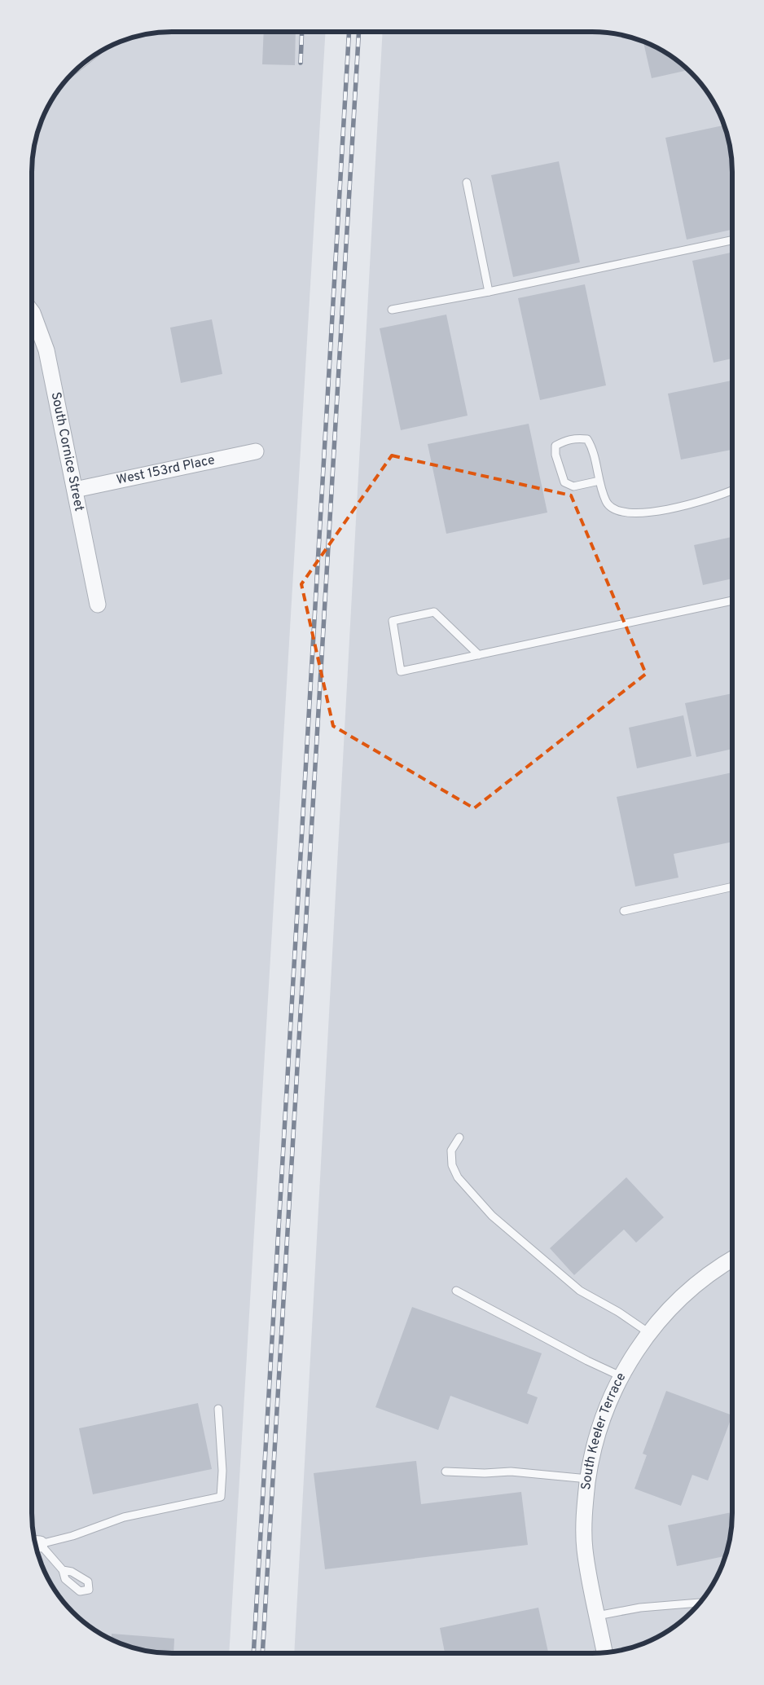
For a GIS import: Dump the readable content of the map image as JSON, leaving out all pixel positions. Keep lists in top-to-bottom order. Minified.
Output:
{"streets":{"street":["South Cornice Street","West 153rd Place","South Keeler Terrace"]},"crossings":[["South Cornice Street","West 153rd Place"]]}
